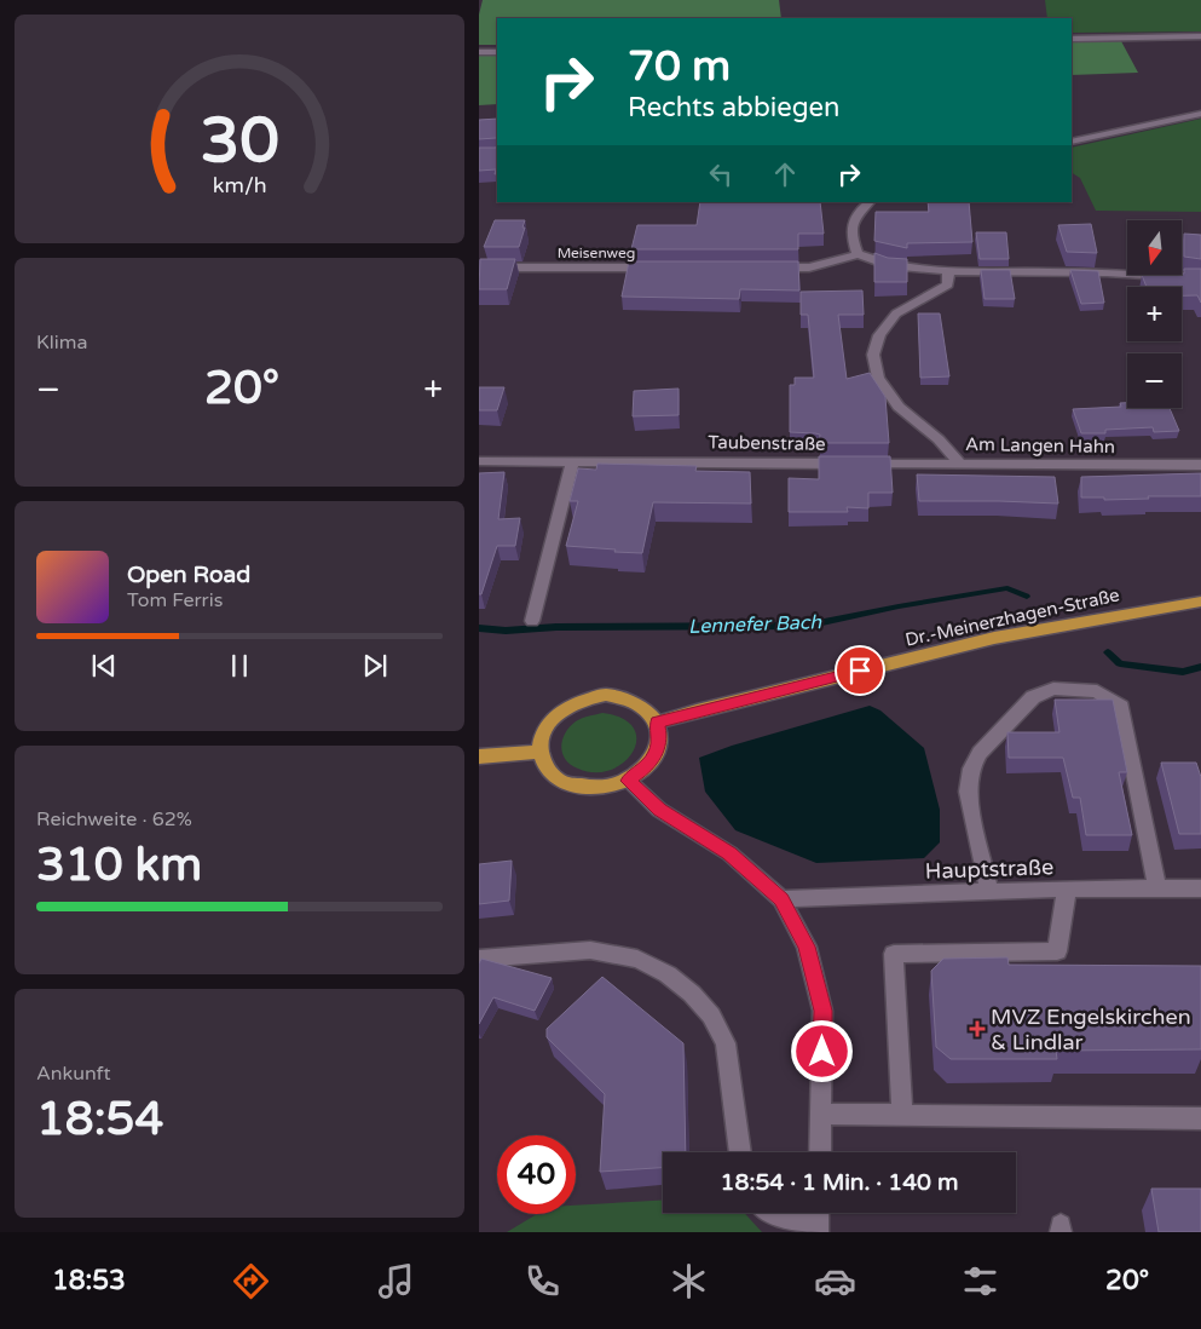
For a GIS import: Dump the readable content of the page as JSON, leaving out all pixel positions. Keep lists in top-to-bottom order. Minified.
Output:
{"streets":{"main road":["Dr.-Meinerzhagen-Straße"],"street":["Meisenweg","Taubenstraße","Am Langen Hahn","Hauptstraße"]},"crossings":[["Taubenstraße","Am Langen Hahn"]],"water":["Lennefer Bach"],"places":{"health":["MVZ Engelskirchen & Lindlar"]},"north":"bottom","page":{"turn":["70 m","Rechts abbiegen"],"map_buttons":["+","−"],"tile":["Klima",["Reichweite · 62%","310 km"],["Ankunft","18:54"]],"heat":["−","20°","+"],"song":["Open Road","Tom Ferris"],"limit":"40","trip":"18:54 · 1 Min. · 140 m","tabs":["18:53","20°"],"gauge":["30","km/h"]}}
